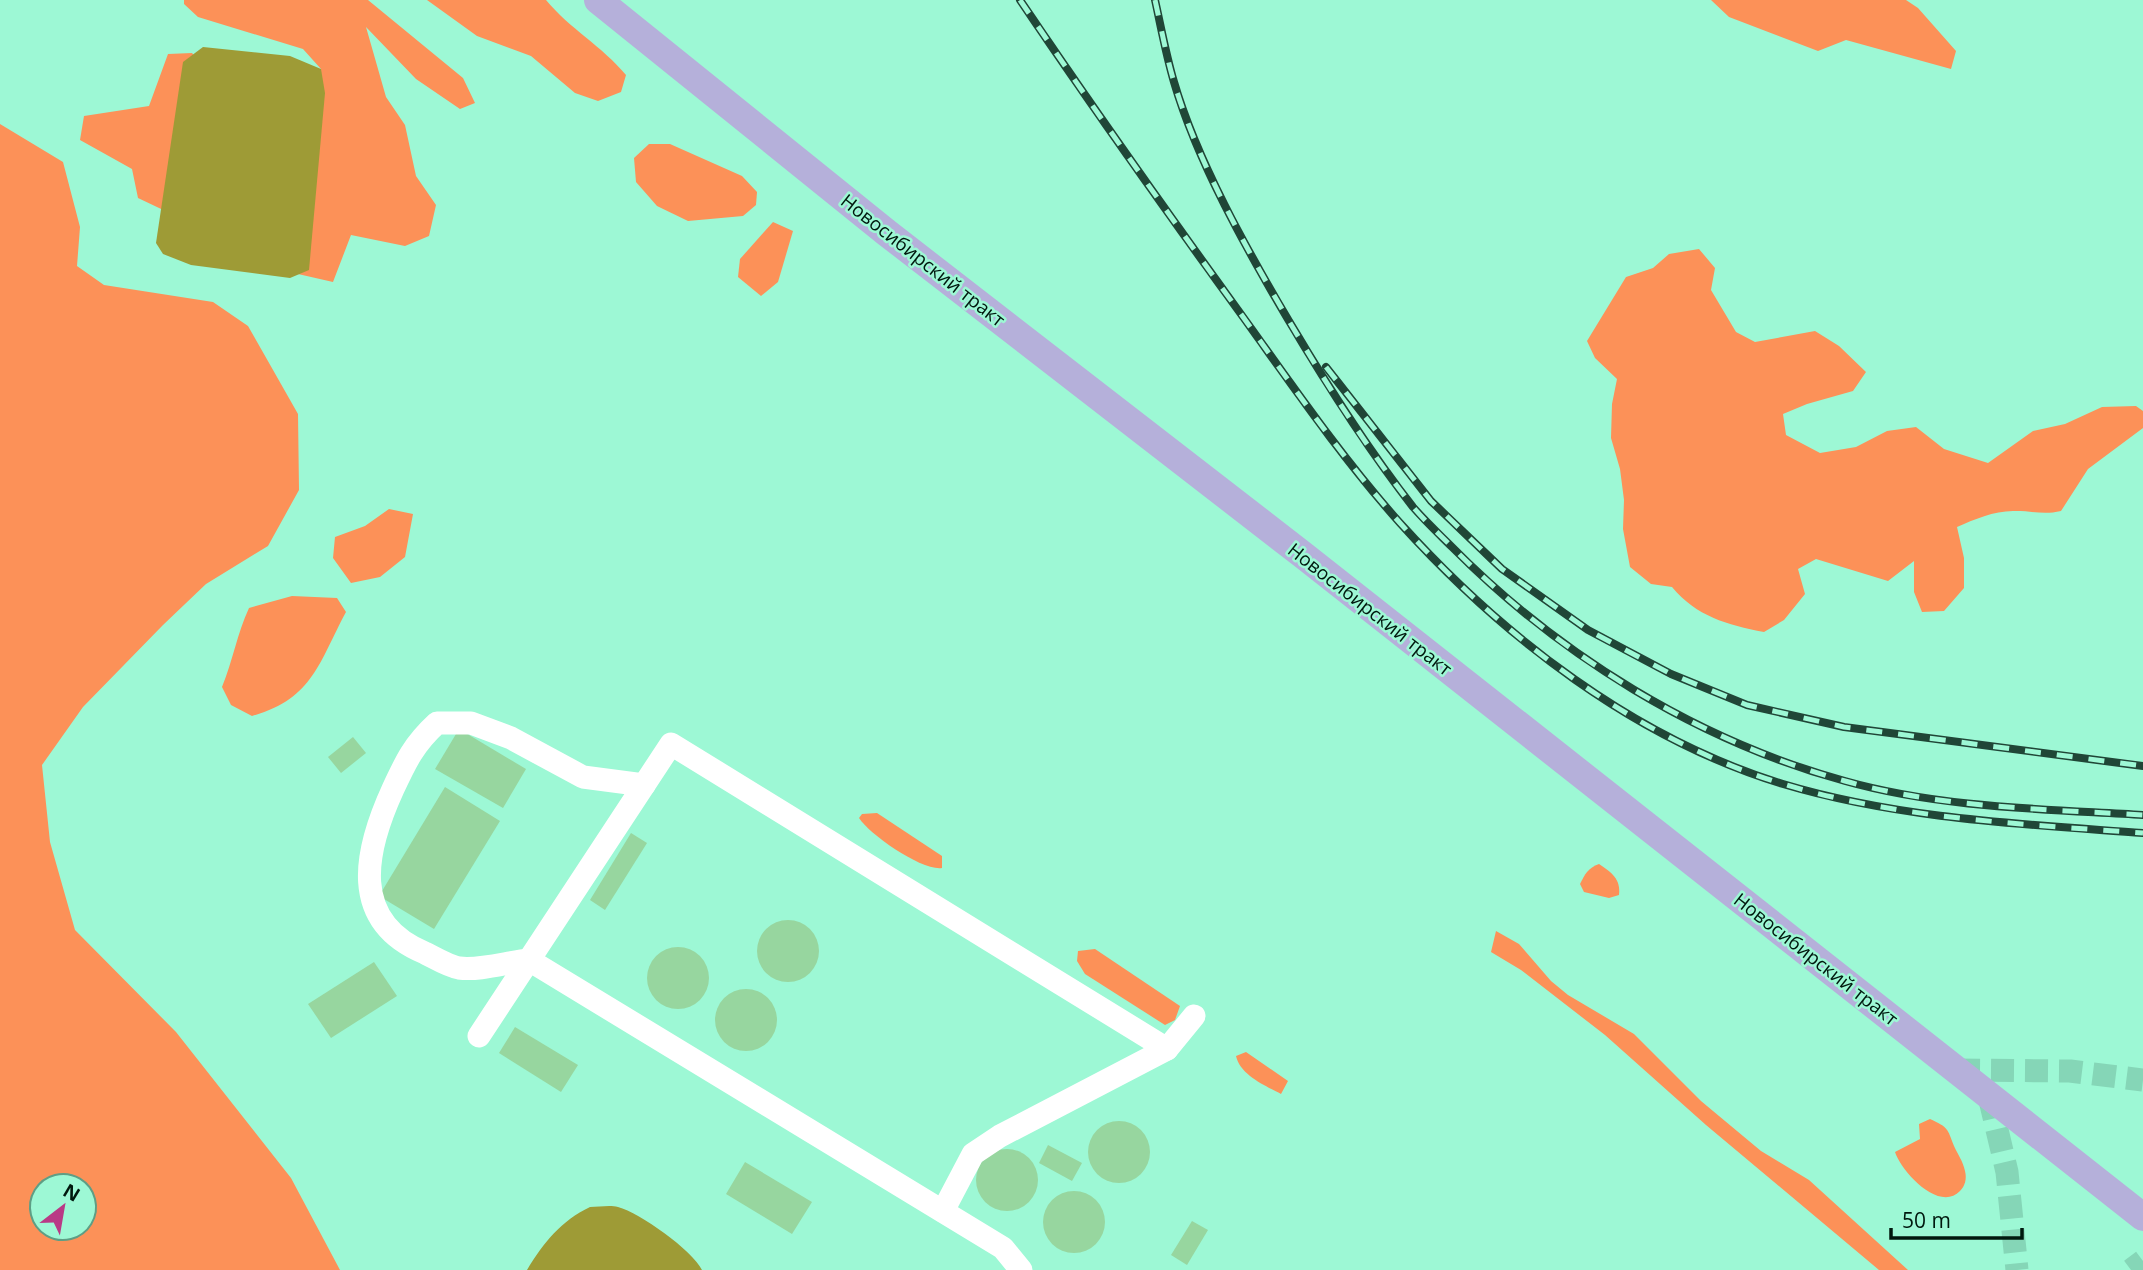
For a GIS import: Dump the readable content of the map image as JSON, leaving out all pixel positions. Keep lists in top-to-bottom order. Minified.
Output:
{"streets":{"main road":["Новосибирский тракт"]},"scale_bar":"50 m","north":"top right"}
